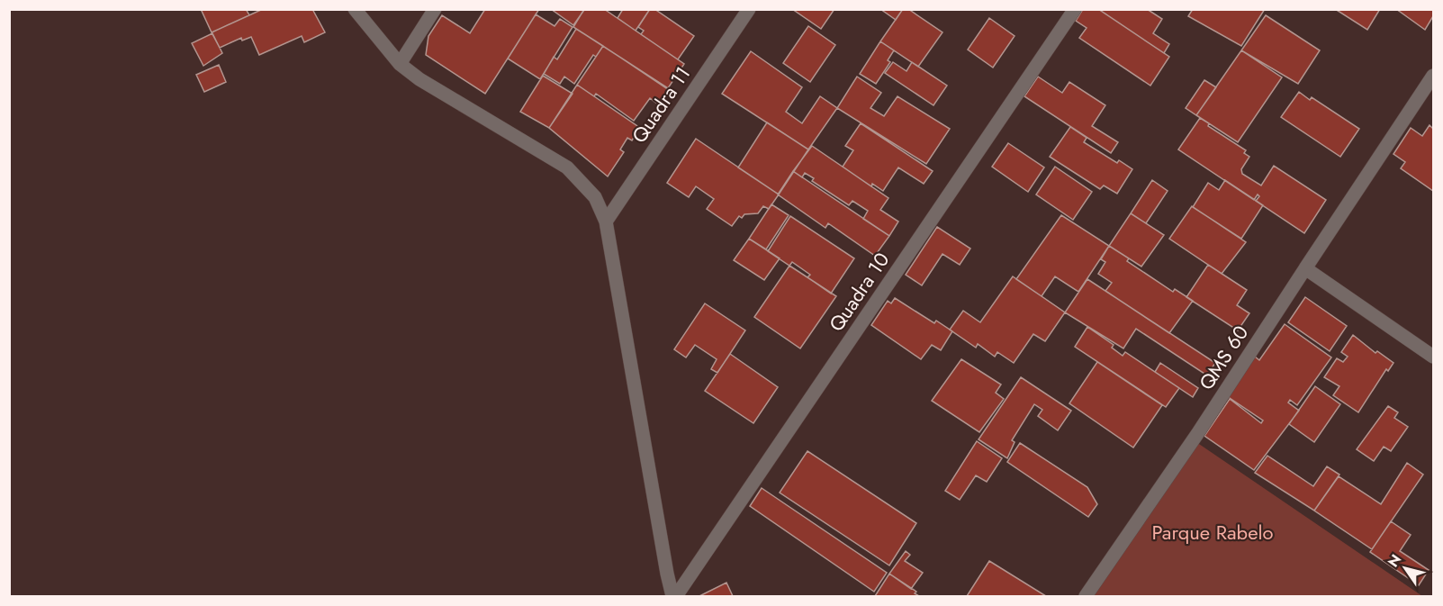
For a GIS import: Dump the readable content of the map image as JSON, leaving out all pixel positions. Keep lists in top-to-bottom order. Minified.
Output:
{"streets":{"street":["Quadra 11","Quadra 10","QMS 60"]},"parks":["Parque Rabelo"],"north":"top left"}
